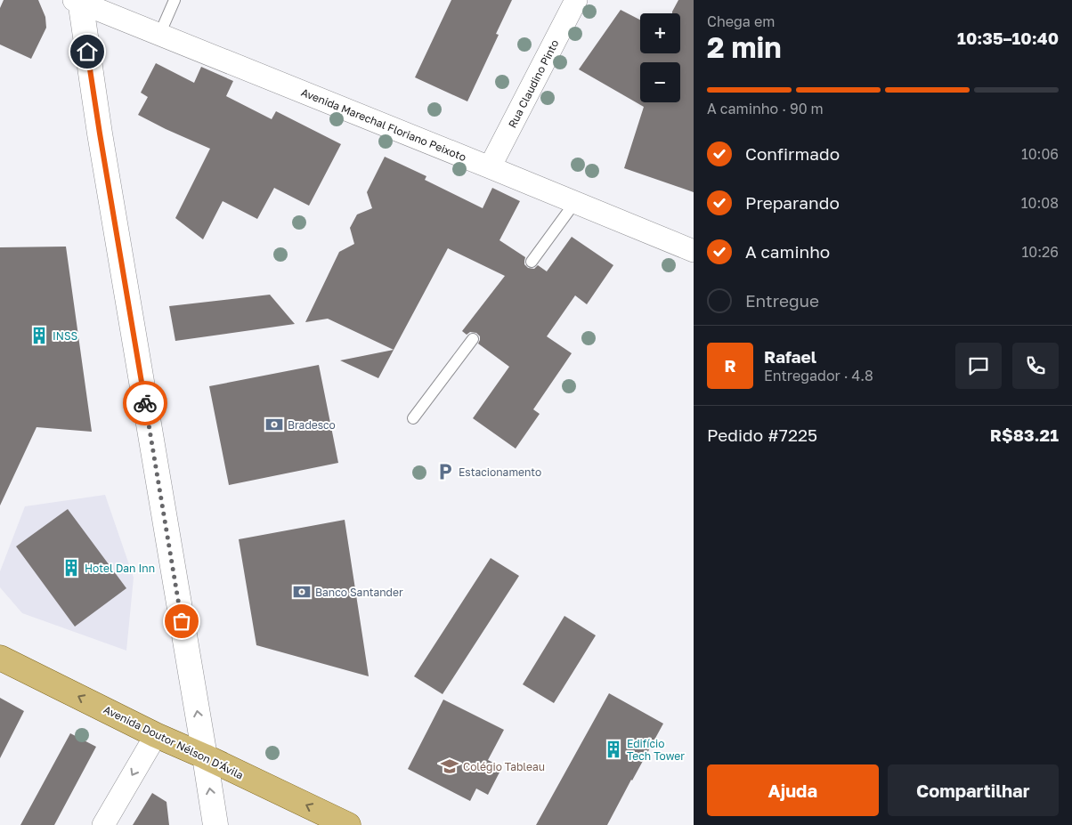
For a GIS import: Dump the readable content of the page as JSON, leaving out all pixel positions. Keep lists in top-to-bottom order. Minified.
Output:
{"streets":{"main road":["Avenida Doutor Nélson D'Ávila"],"street":["Rua Claudino Pinto","Avenida Marechal Floriano Peixoto"]},"crossings":[["Rua Claudino Pinto","Avenida Marechal Floriano Peixoto"]],"one_way":["Avenida Doutor Nélson D'Ávila"],"places":{"building":["INSS","Hotel Dan Inn","Edifício Tech Tower"],"bank":["Bradesco","Banco Santander"],"parking":["Estacionamento"],"school or university":["Colégio Tableau"]},"page":{"heading":["2 min","Chega em","10:35–10:40"],"panel":["Rafael","Entregador · 4.8","Pedido #7225","R$83.21"],"map_buttons":["+","−"],"bar":"A caminho · 90 m","list":[["Confirmado","10:06"],["Preparando","10:08"],["A caminho","10:26"],"Entregue"],"round":"R","buttons":["Ajuda","Compartilhar"]}}
